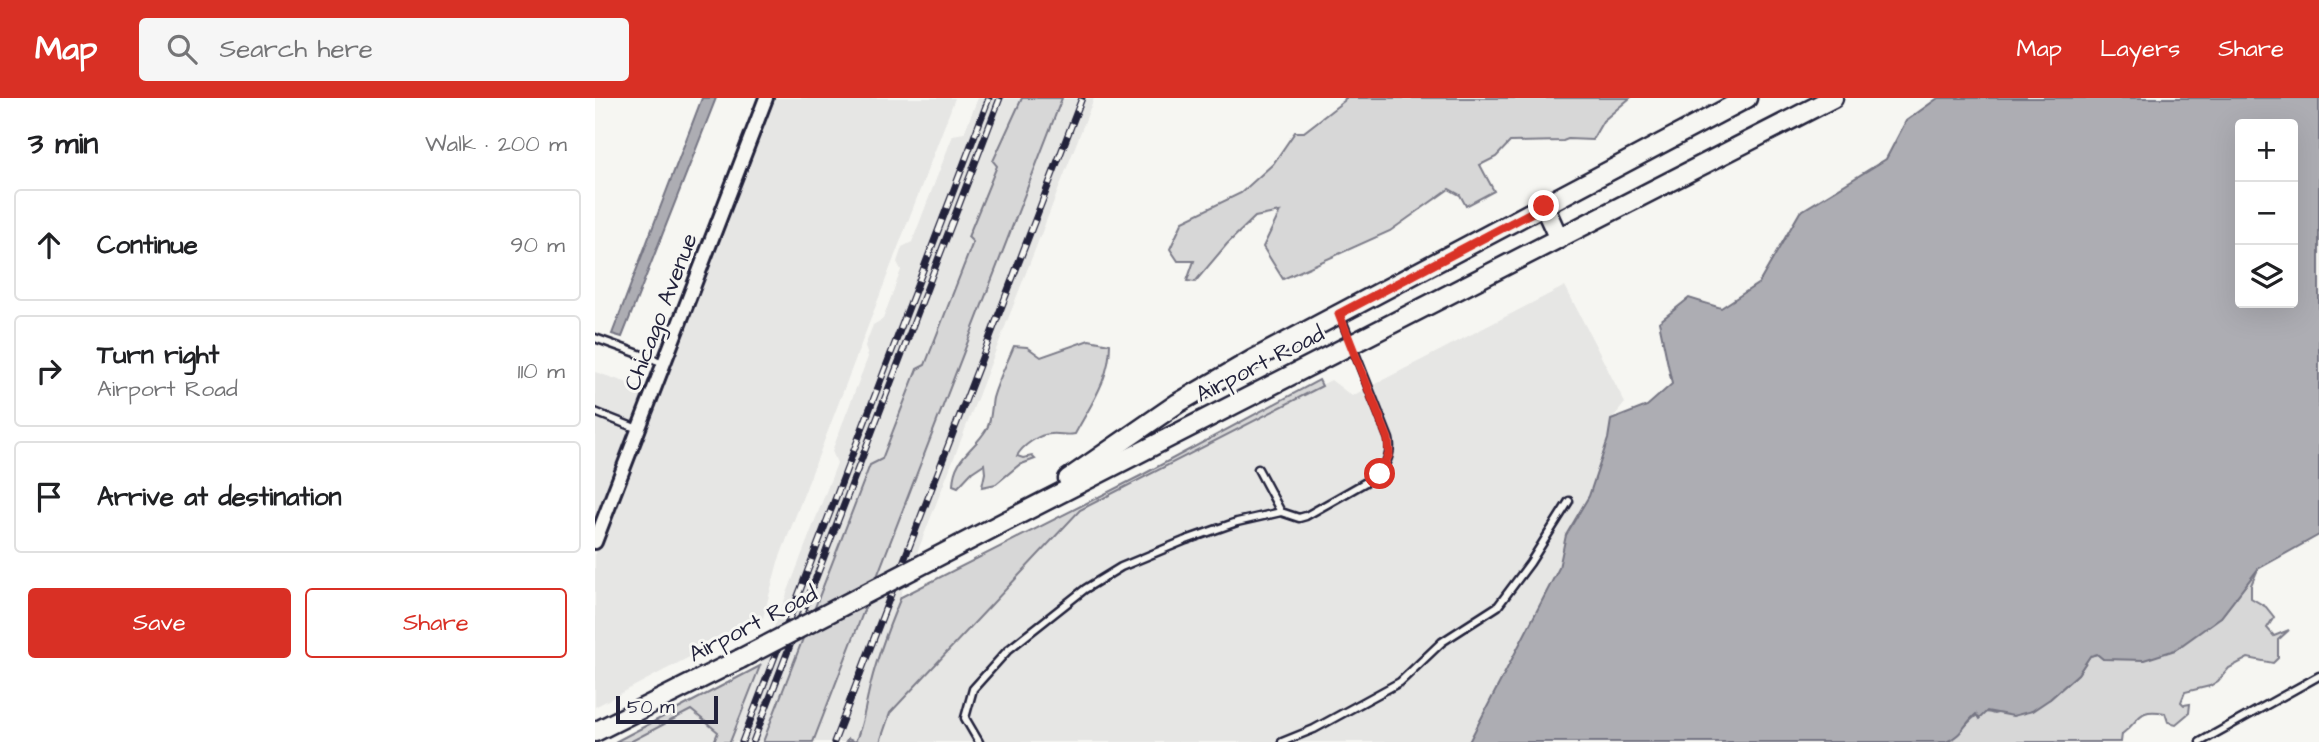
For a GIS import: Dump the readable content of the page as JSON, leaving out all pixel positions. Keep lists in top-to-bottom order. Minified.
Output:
{"streets":{"main road":["Airport Road"],"street":["Chicago Avenue"]},"scale_bar":"50 m","page":{"header":"Map","search":"Search here","nav":["Map","Layers","Share"],"heading":["3 min","Walk · 200 m"],"map_buttons":["+","−"],"list":[["Continue","90 m"],["Turn right","Airport Road","110 m"],"Arrive at destination"],"buttons":["Save","Share"],"scale":"50 m"}}
